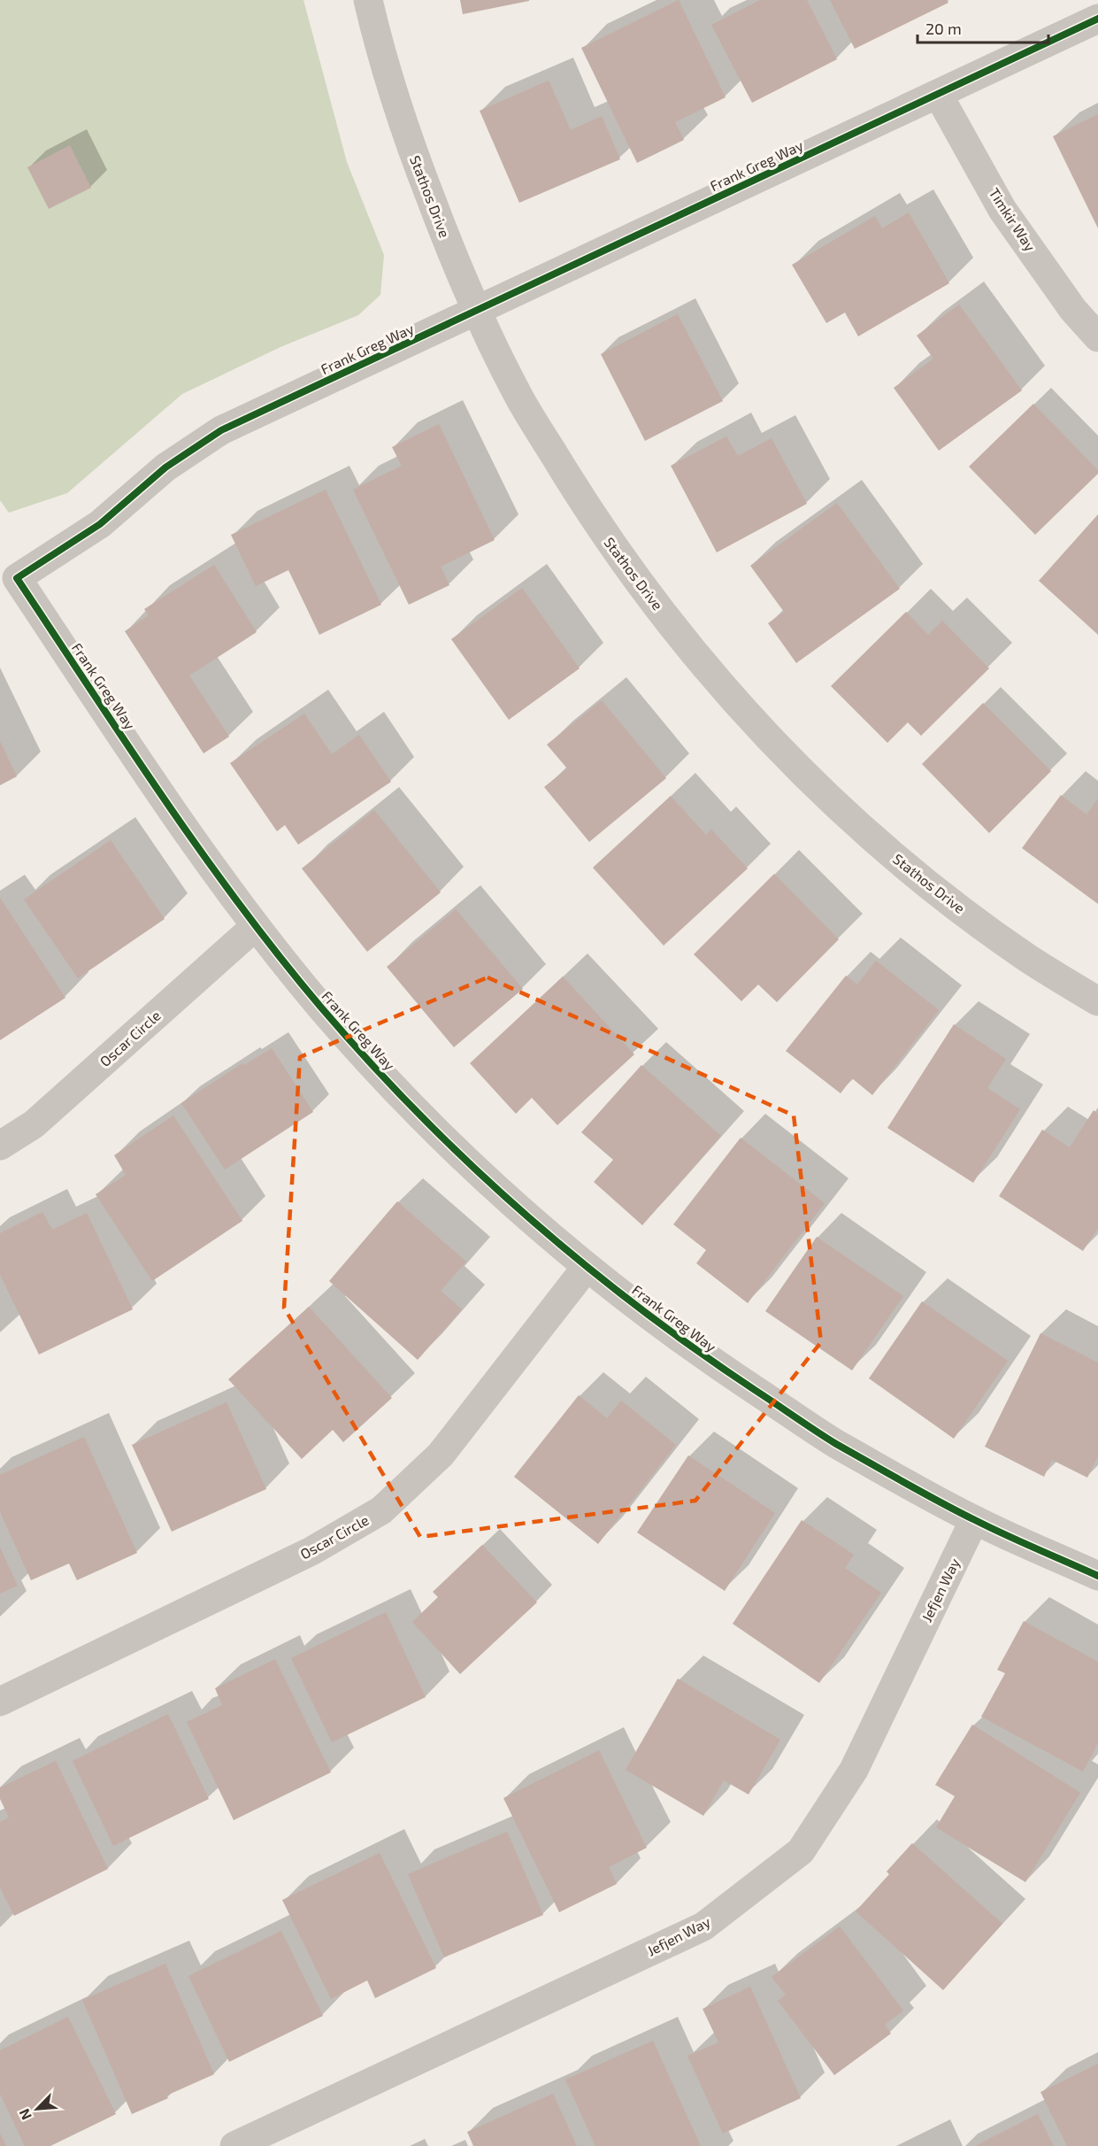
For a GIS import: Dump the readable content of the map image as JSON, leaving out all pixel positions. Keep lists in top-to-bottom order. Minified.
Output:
{"streets":{"street":["Frank Greg Way","Stathos Drive","Timkir Way","Oscar Circle","Jefjen Way"]},"crossings":[["Frank Greg Way","Stathos Drive"],["Frank Greg Way","Timkir Way"],["Frank Greg Way","Oscar Circle"],["Frank Greg Way","Jefjen Way"]],"scale_bar":"20 m","north":"bottom left"}
